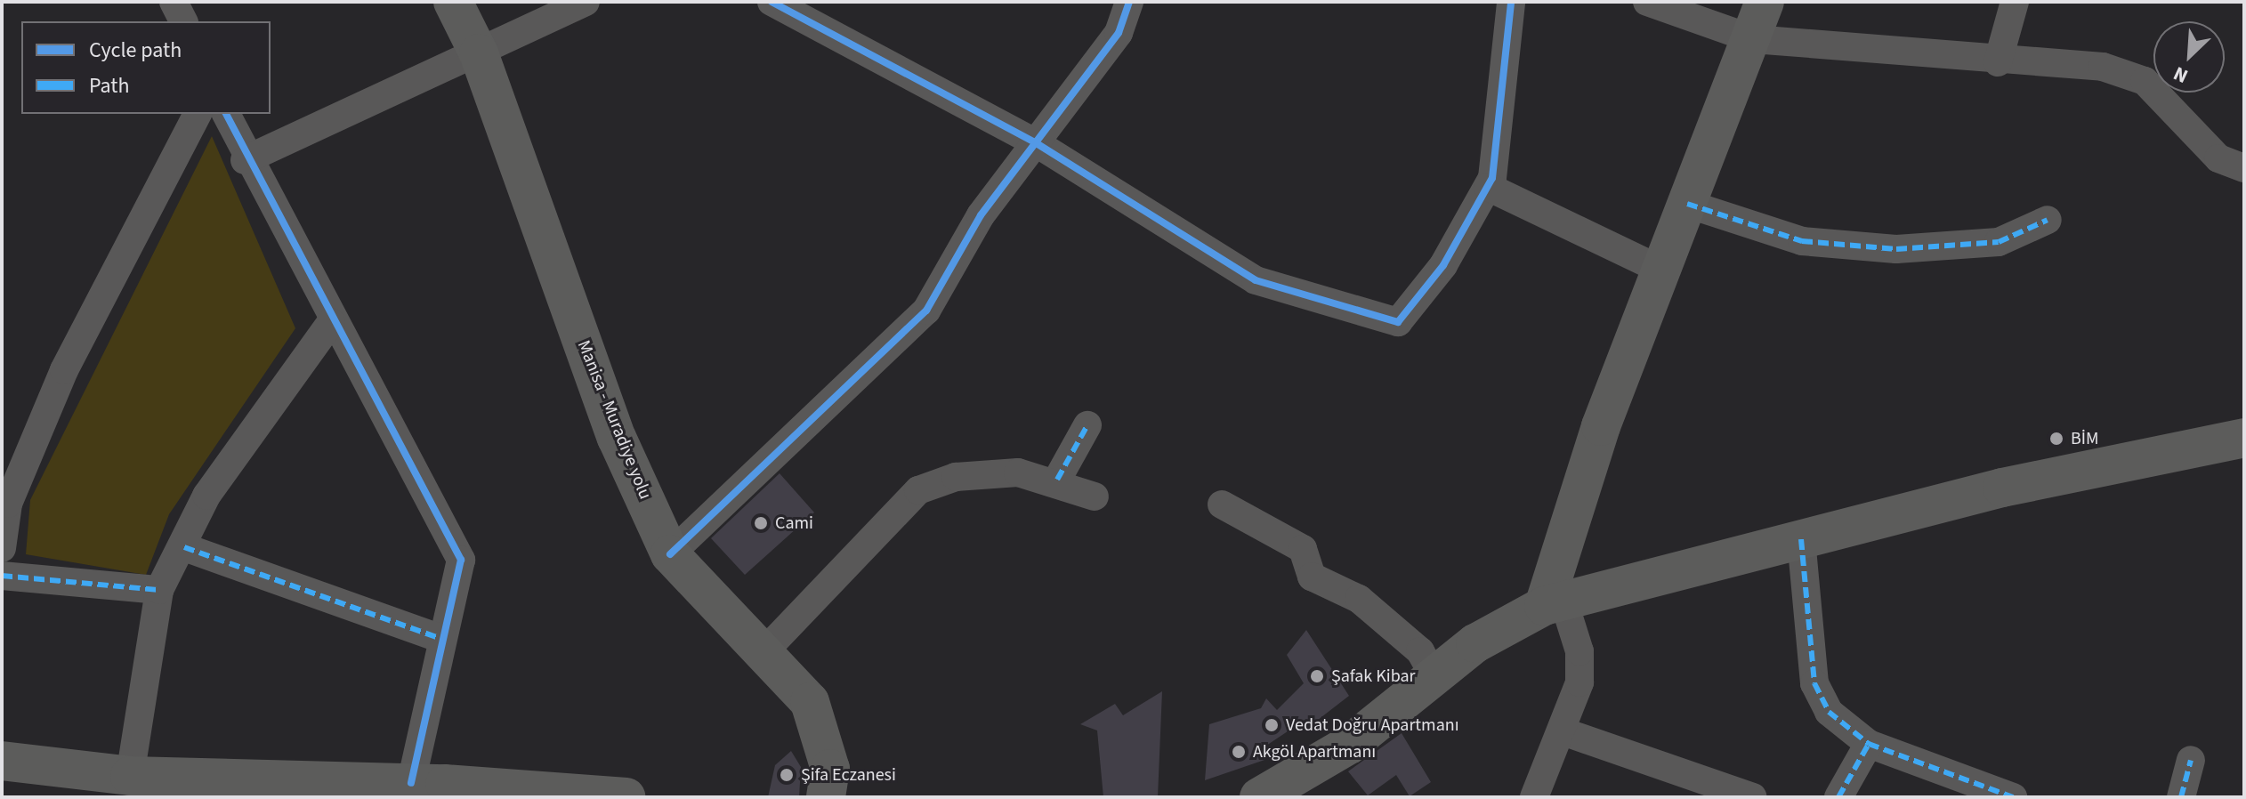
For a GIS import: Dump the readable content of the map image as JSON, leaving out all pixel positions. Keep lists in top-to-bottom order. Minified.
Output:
{"streets":{"main road":["Manisa - Muradiye yolu"]},"places":["BİM","Cami","Şafak Kibar","Vedat Doğru Apartmanı","Akgöl Apartmanı","Şifa Eczanesi"],"legend":["Cycle path","Path"],"north":"bottom left"}
